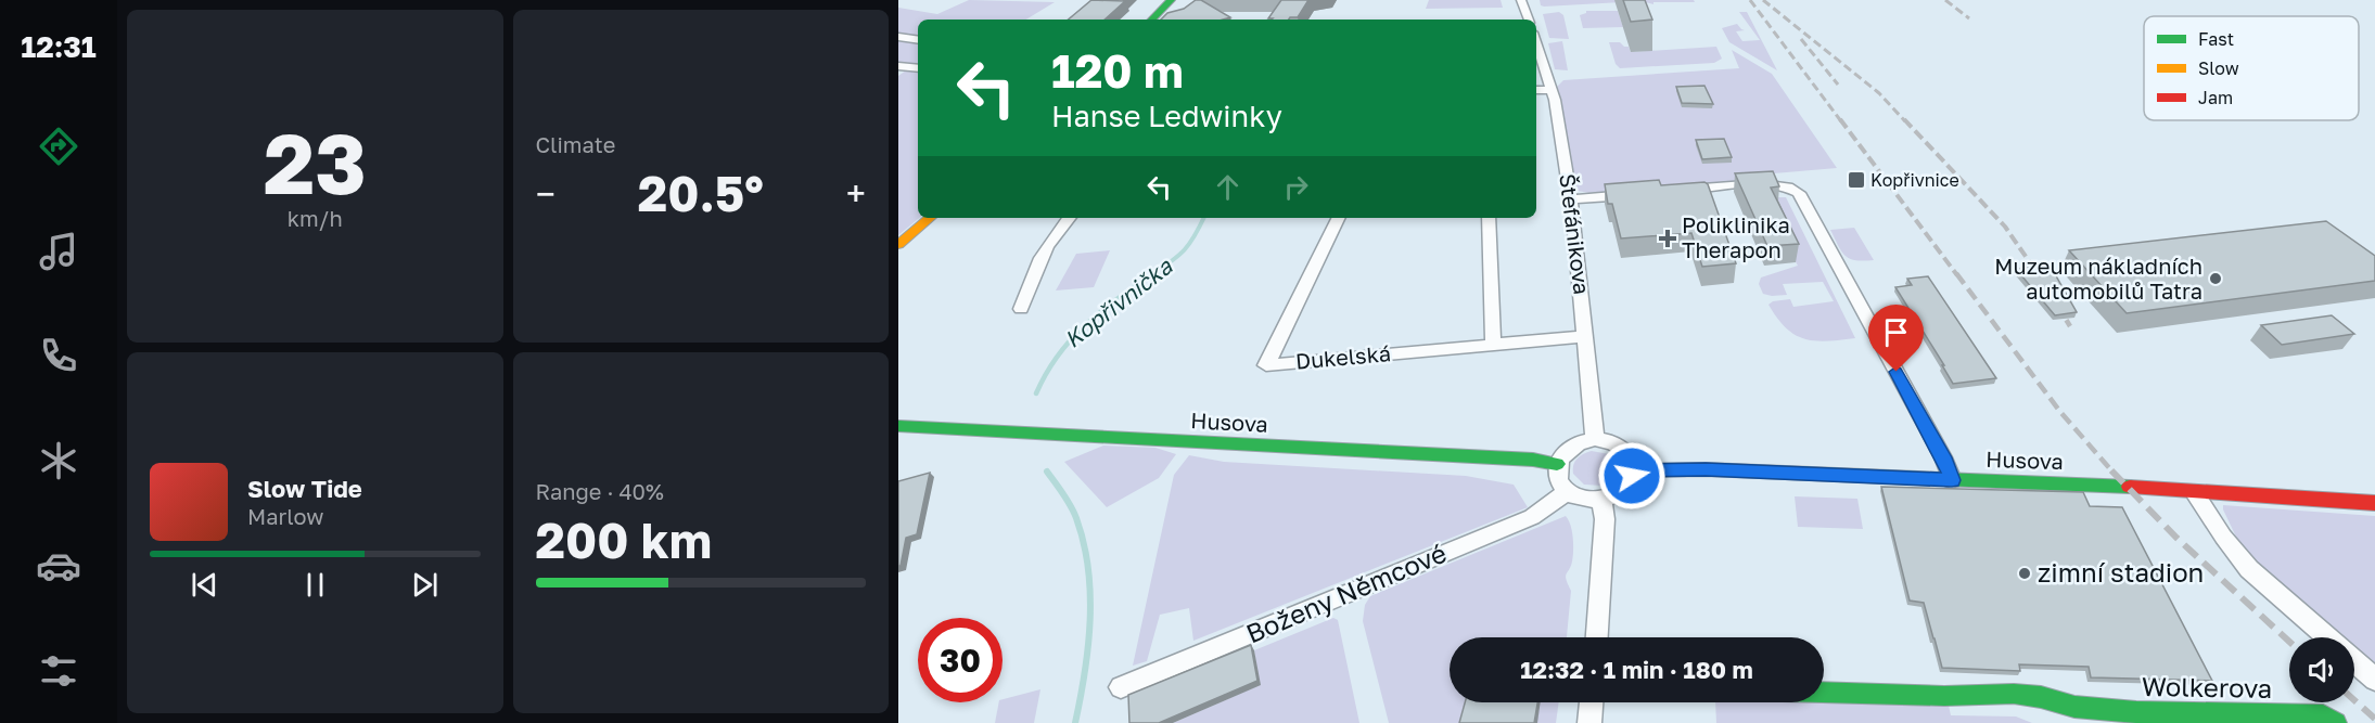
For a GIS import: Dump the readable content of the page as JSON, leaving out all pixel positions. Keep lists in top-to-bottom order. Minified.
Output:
{"streets":{"street":["Štefánikova","Dukelská","Husova","Boženy Němcové","Wolkerova"]},"crossings":[["Štefánikova","Dukelská"],["Štefánikova","Husova"],["Štefánikova","Boženy Němcové"],["Husova","Boženy Němcové"]],"water":["Kopřivnička"],"places":{"transit":["Kopřivnice"],"health":["Poliklinika Therapon"],"other":["Muzeum nákladních automobilů Tatra","zimní stadion"]},"legend":["Fast","Slow","Jam"],"page":{"tabs":"12:31","tile":[["23","km/h"],"Climate",["Range · 40%","200 km"]],"turn":["120 m","Hanse Ledwinky"],"heat":["−","20.5°","+"],"song":["Slow Tide","Marlow"],"limit":"30","trip":"12:32 · 1 min · 180 m"}}
